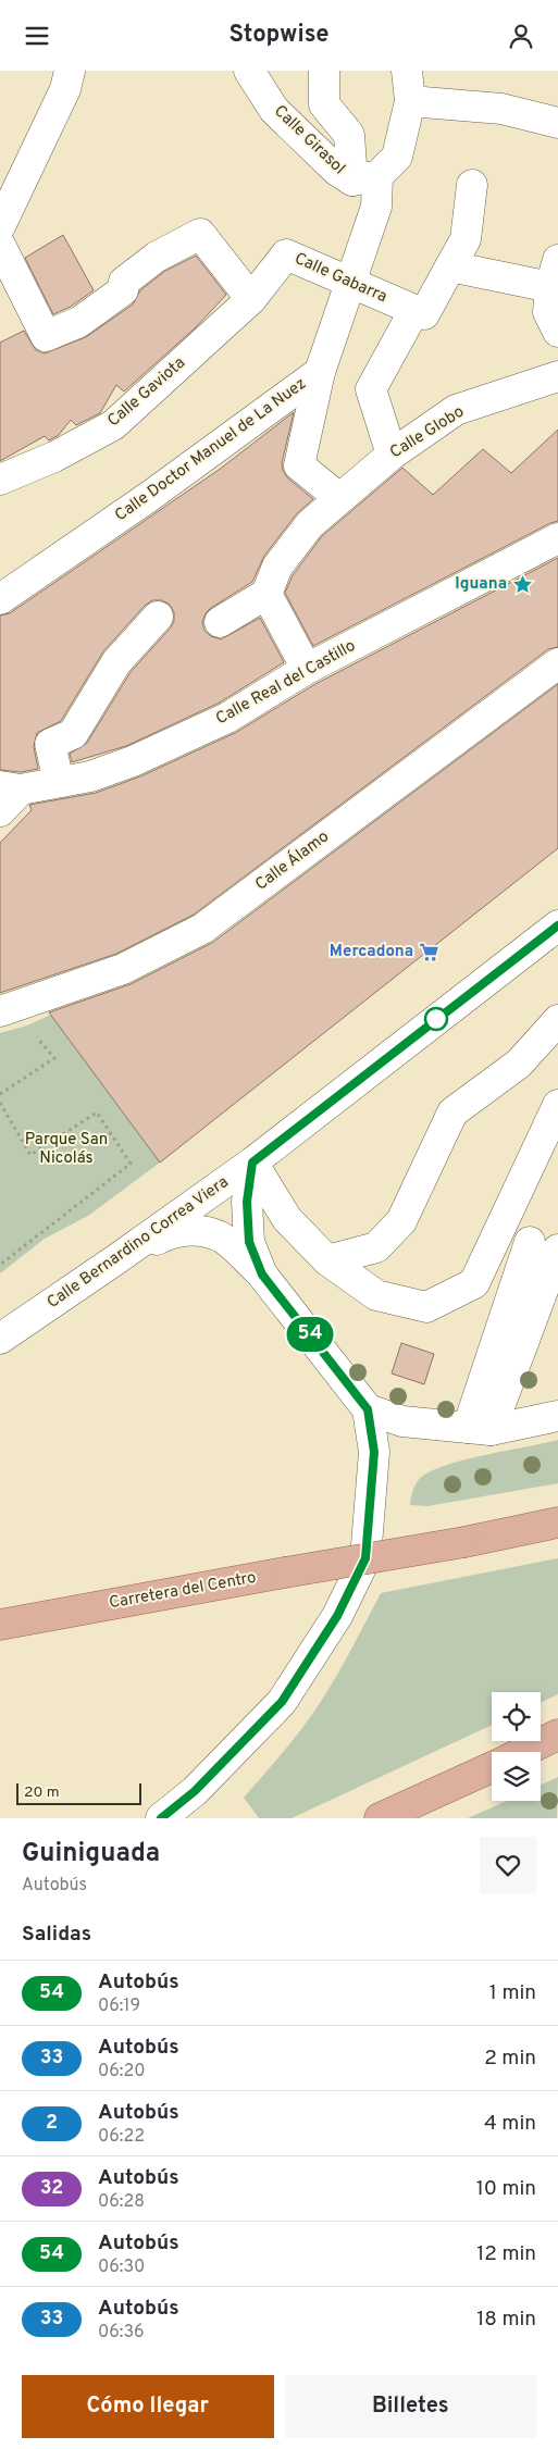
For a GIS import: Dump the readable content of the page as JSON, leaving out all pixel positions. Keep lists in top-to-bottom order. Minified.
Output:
{"streets":{"main road":["Carretera del Centro"],"street":["Calle Girasol","Calle Gabarra","Calle Gaviota","Calle Globo","Calle Doctor Manuel de La Nuez","Calle Real del Castillo","Calle Álamo","Calle Bernardino Correa Viera"]},"crossings":[["Calle Girasol","Calle Doctor Manuel de La Nuez"],["Calle Gabarra","Calle Gaviota"],["Calle Gabarra","Calle Doctor Manuel de La Nuez"]],"parks":["Parque San Nicolás"],"places":{"place":["Iguana"],"supermarket":["Mercadona"]},"lines":["bus line 54"],"scale_bar":"20 m","page":{"header":"Stopwise","on_map":"54","scale":"20 m","heading":[["Guiniguada","Autobús"],"Salidas"],"list":[{"mark":"54","name":"Autobús","note":"06:19","value":"1 min"},{"mark":"33","name":"Autobús","note":"06:20","value":"2 min"},{"mark":"2","name":"Autobús","note":"06:22","value":"4 min"},{"mark":"32","name":"Autobús","note":"06:28","value":"10 min"},{"mark":"54","name":"Autobús","note":"06:30","value":"12 min"},{"mark":"33","name":"Autobús","note":"06:36","value":"18 min"}],"buttons":["Cómo llegar","Billetes"]}}
